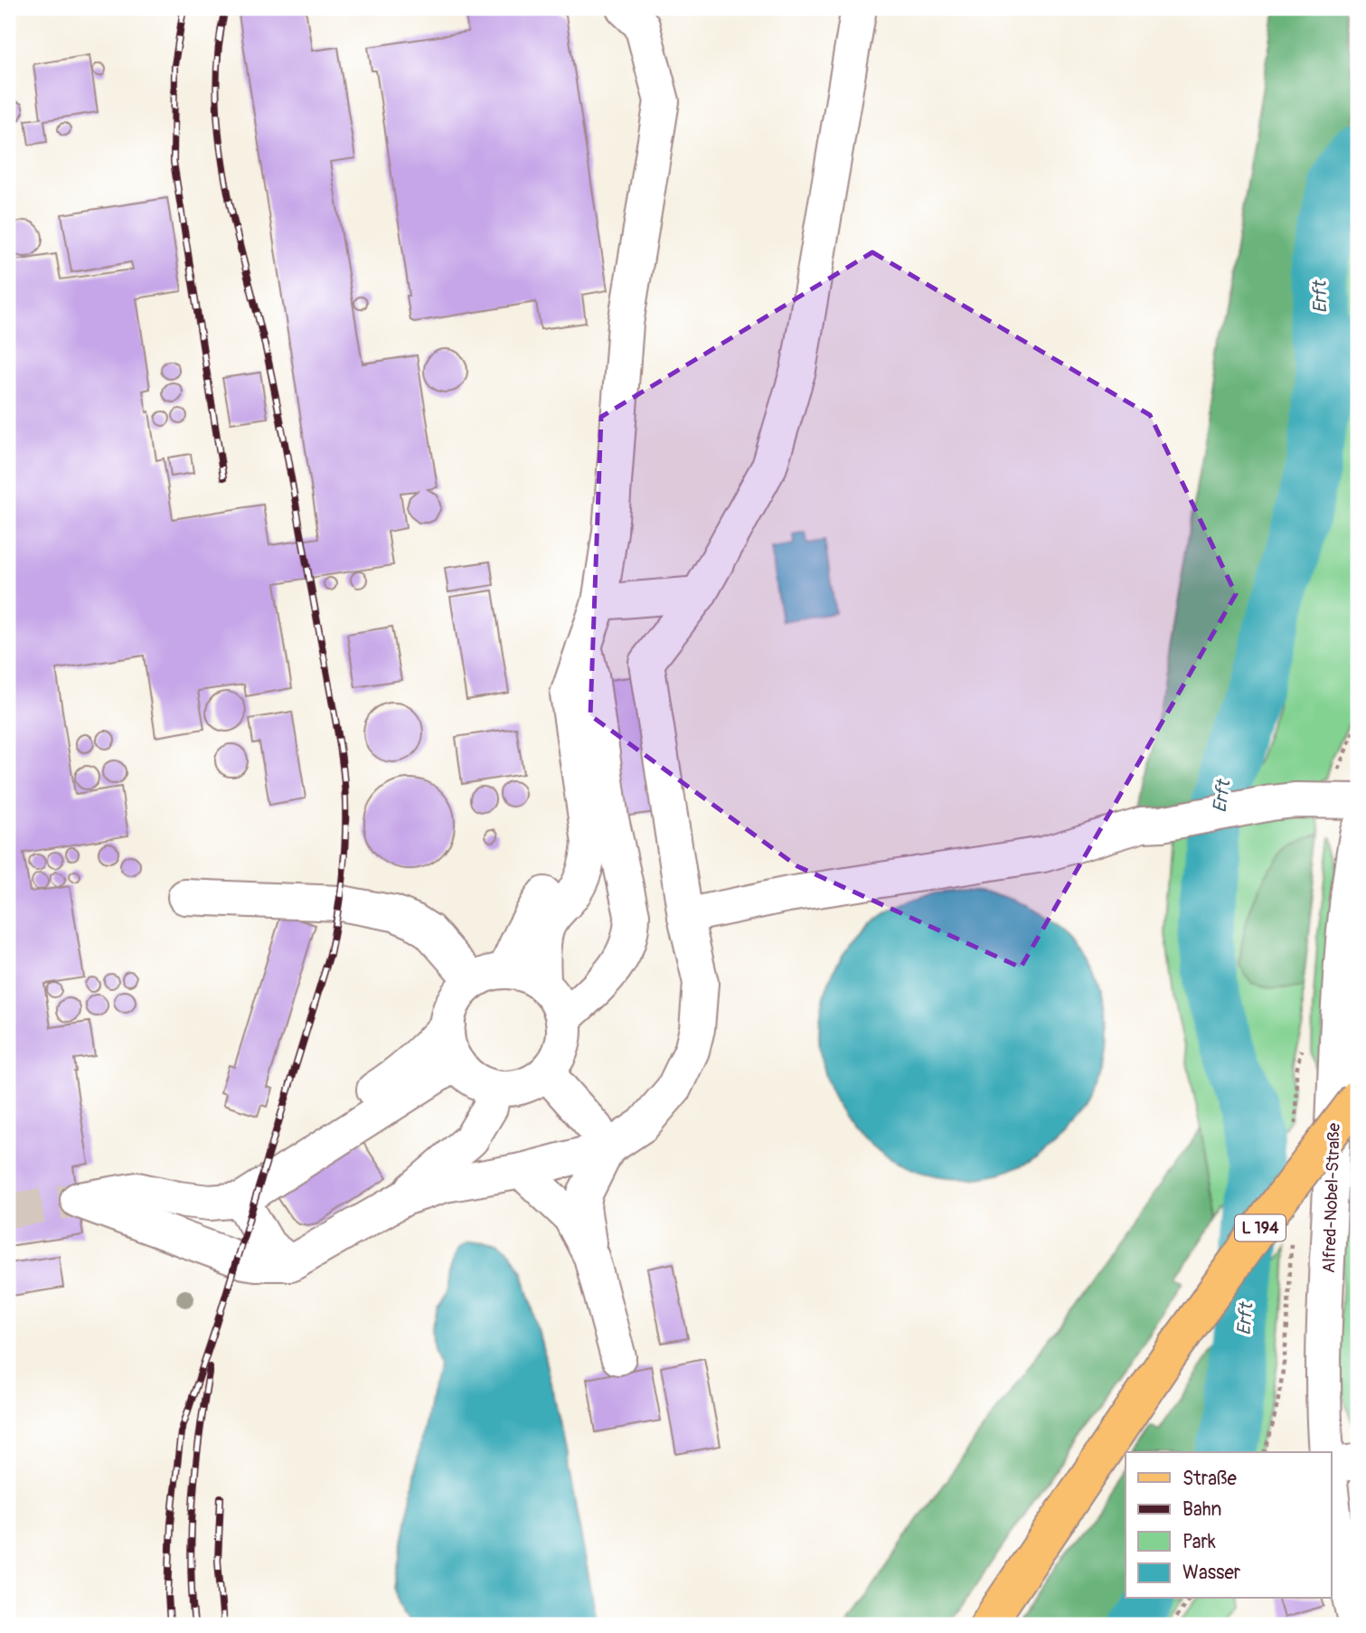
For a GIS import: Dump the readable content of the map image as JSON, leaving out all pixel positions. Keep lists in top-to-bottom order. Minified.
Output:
{"streets":{"main road":["L 194"],"street":["Alfred-Nobel-Straße"]},"water":["Erft"],"legend":["Straße","Bahn","Park","Wasser"]}
